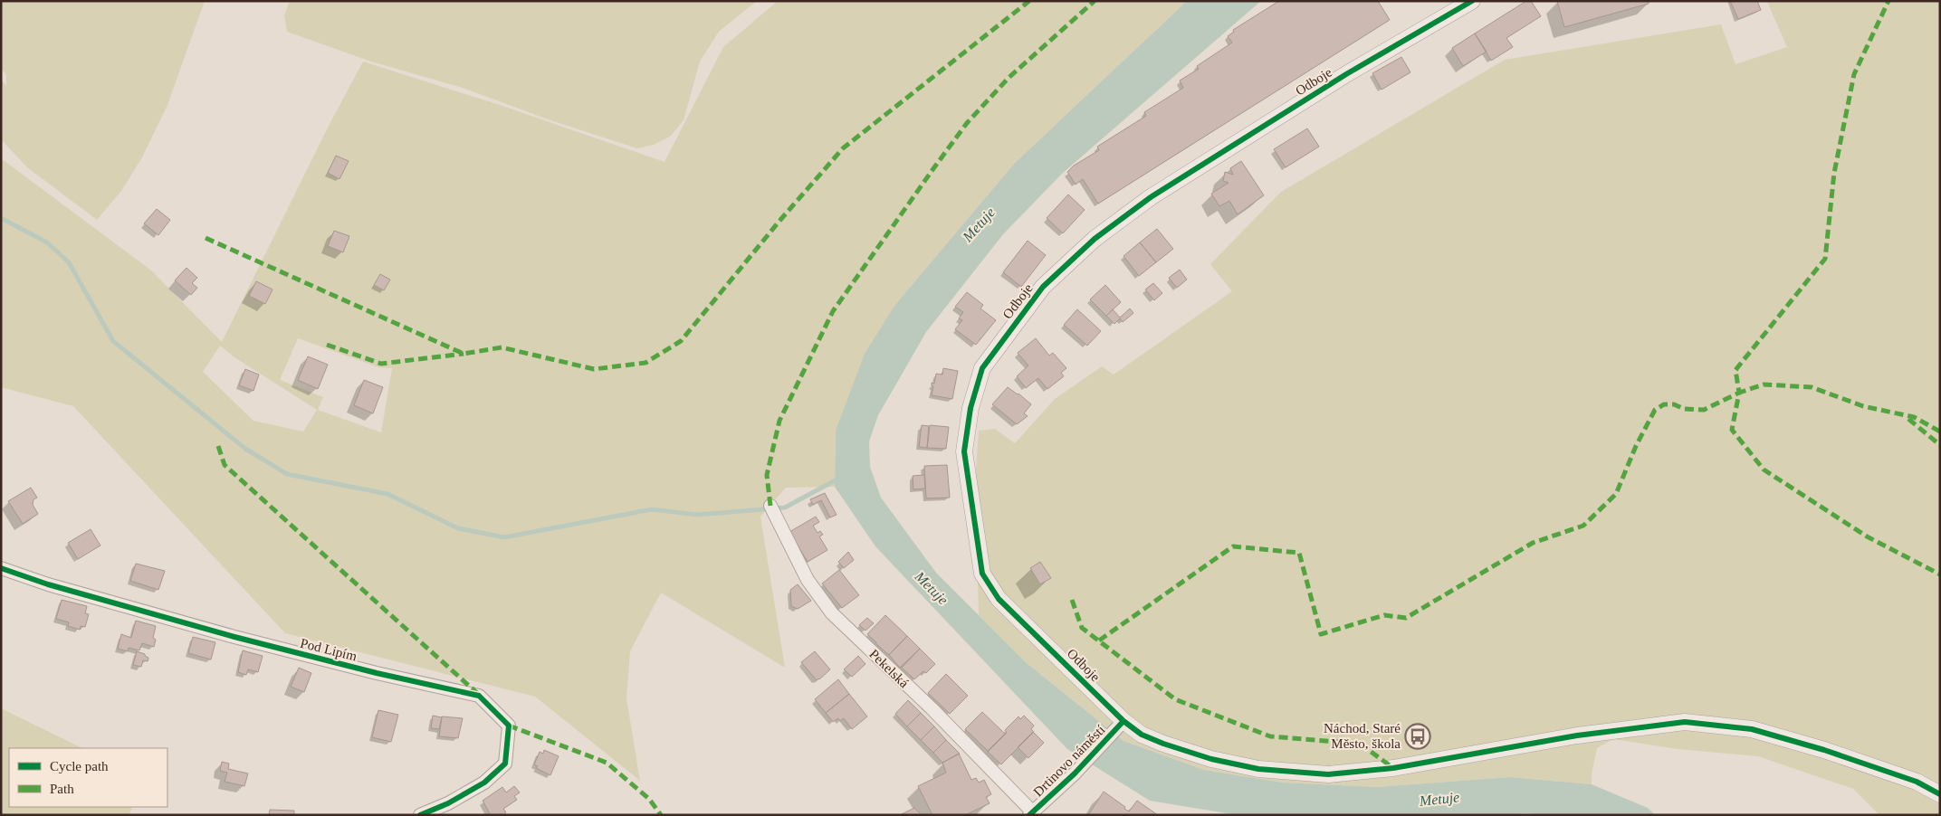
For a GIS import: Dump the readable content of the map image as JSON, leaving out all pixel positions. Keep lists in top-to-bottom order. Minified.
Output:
{"streets":{"street":["Odboje","Pod Lipím","Pekelská","Drtinovo náměstí"]},"crossings":[["Odboje","Drtinovo náměstí"],["Pekelská","Drtinovo náměstí"]],"water":["Metuje"],"places":{"bus stop":["Náchod, Staré Město, škola"]},"legend":["Cycle path","Path"]}
